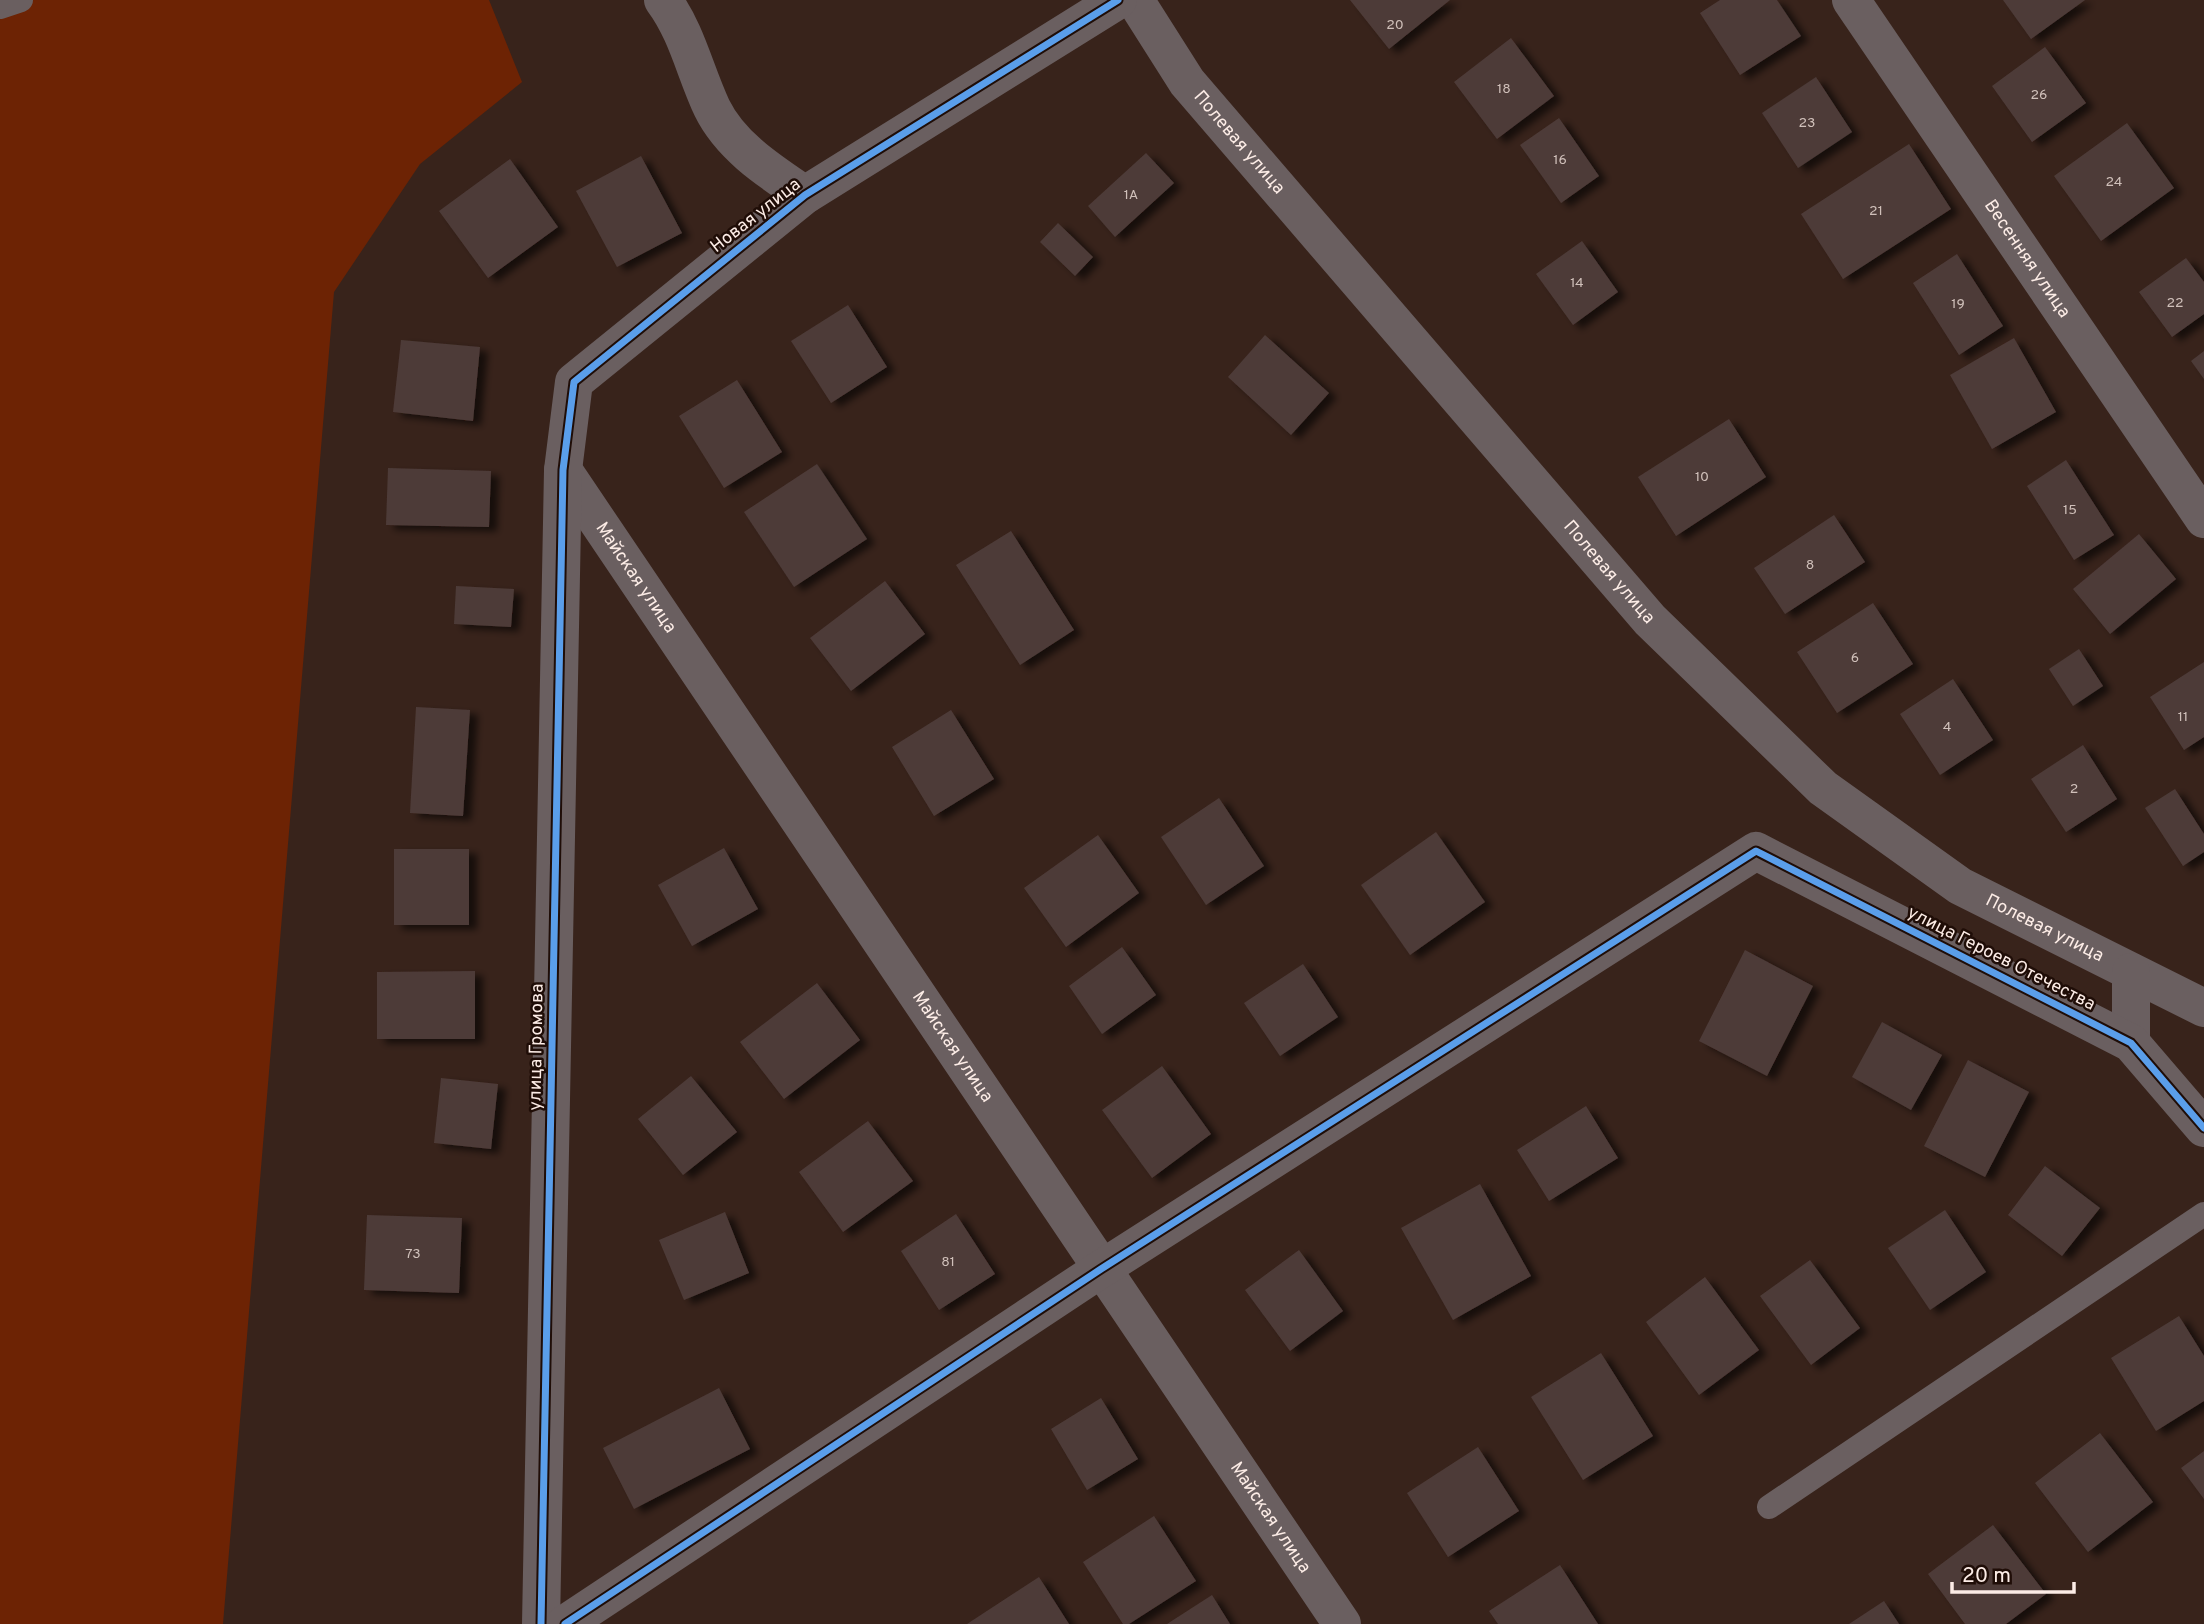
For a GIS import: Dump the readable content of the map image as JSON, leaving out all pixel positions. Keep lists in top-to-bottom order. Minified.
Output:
{"streets":{"street":["Полевая улица","Новая улица","Весенняя улица","Майская улица","улица Героев Отечества","улица Громова"]},"crossings":[["Новая улица","Майская улица"],["Новая улица","улица Громова"],["Майская улица","улица Героев Отечества"],["Майская улица","улица Громова"]],"house_numbers":["20","18","26","23","16","24","1А","21","14","22","19","10","15","8","6","11","4","2","73","81"],"scale_bar":"20 m"}
